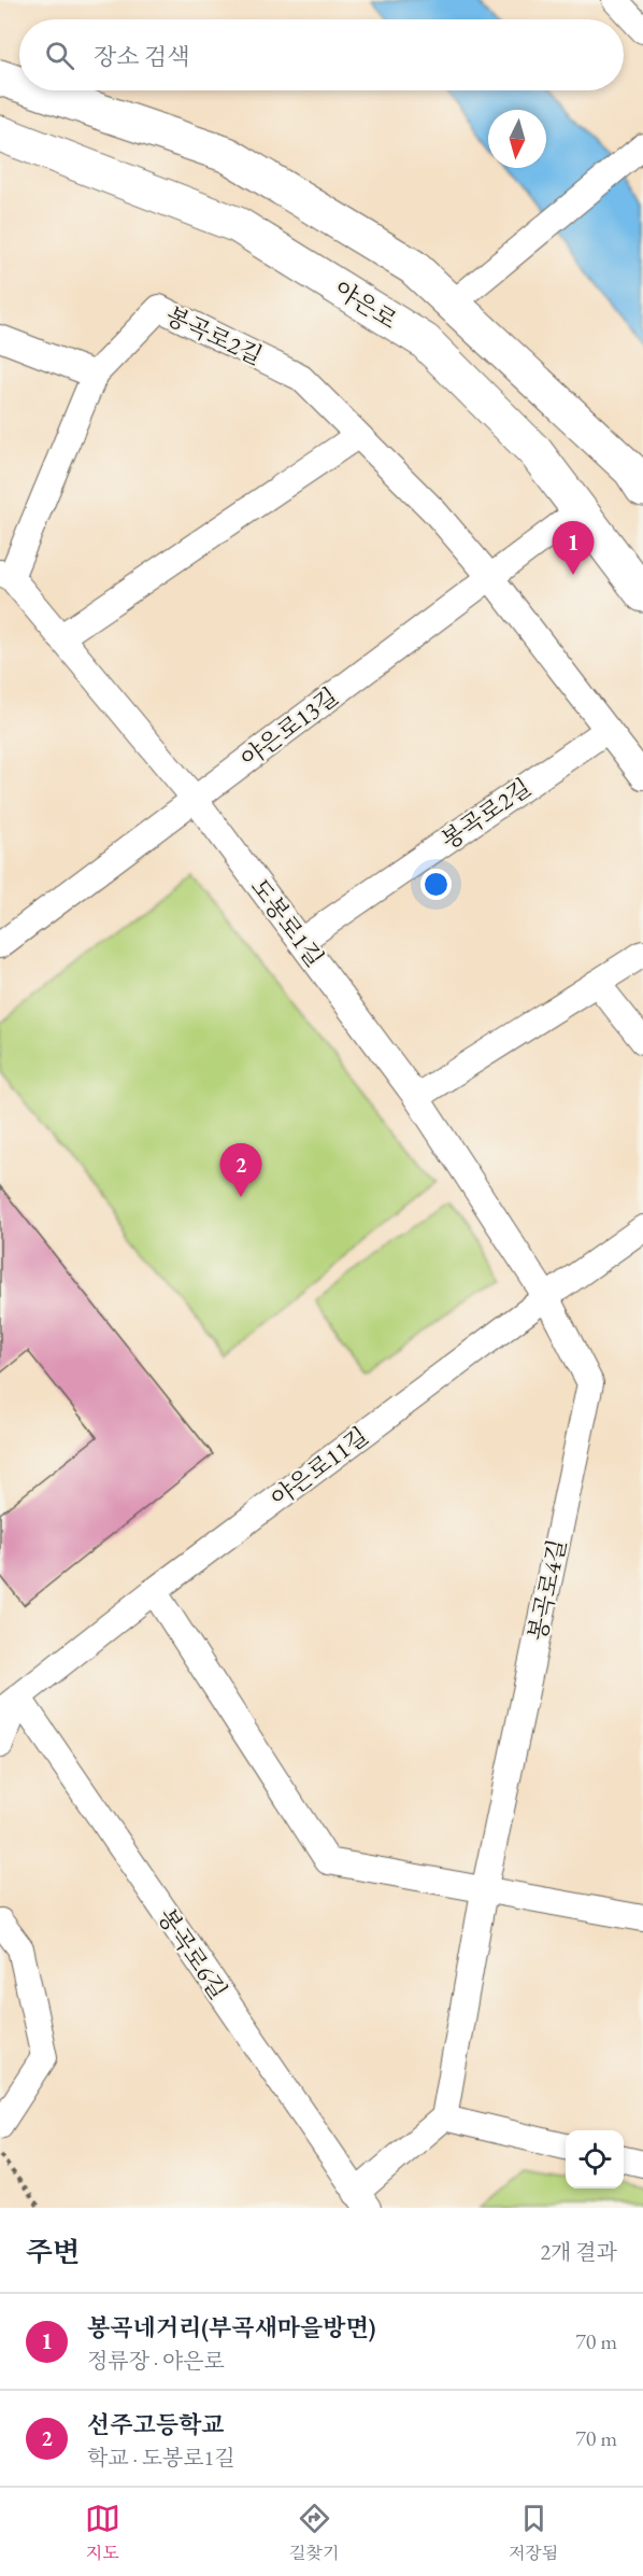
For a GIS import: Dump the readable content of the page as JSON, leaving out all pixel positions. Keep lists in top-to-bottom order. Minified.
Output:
{"streets":{"street":["야은로","봉곡로2길","야은로13길","도봉로1길","야은로11길","봉곡로4길","봉곡로6길"]},"crossings":[["야은로","야은로13길"],["봉곡로2길","야은로13길"],["봉곡로2길","도봉로1길"],["야은로13길","도봉로1길"],["도봉로1길","야은로11길"],["도봉로1길","봉곡로4길"],["야은로11길","봉곡로4길"],["야은로11길","봉곡로6길"]],"north":"bottom","page":{"search":"장소 검색","pins":["1","2"],"heading":["주변","2개 결과"],"list":[{"mark":"1","name":"봉곡네거리(부곡새마을방면)","note":"정류장 · 야은로","value":"70 m"},{"mark":"2","name":"선주고등학교","note":"학교 · 도봉로1길","value":"70 m"}],"nav":["지도","길찾기","저장됨"]}}
